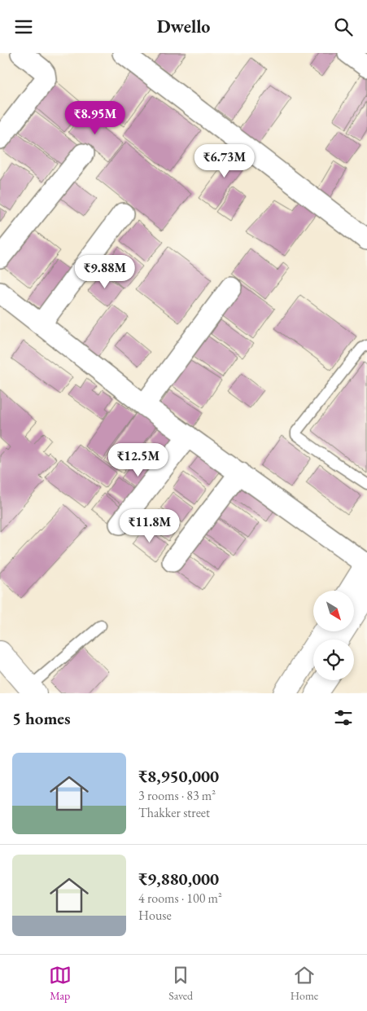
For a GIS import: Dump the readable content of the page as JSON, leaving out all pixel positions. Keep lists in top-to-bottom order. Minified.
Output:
{"north":"bottom right","page":{"header":"Dwello","price":["₹8.95M","₹6.73M","₹9.88M","₹12.5M","₹11.8M"],"heading":"5 homes","list":[{"name":"₹8,950,000","note":"3 rooms · 83 m² · Thakker street"},{"name":"₹9,880,000","note":"4 rooms · 100 m² · House"}],"tabs":["Map","Saved","Home"]}}
